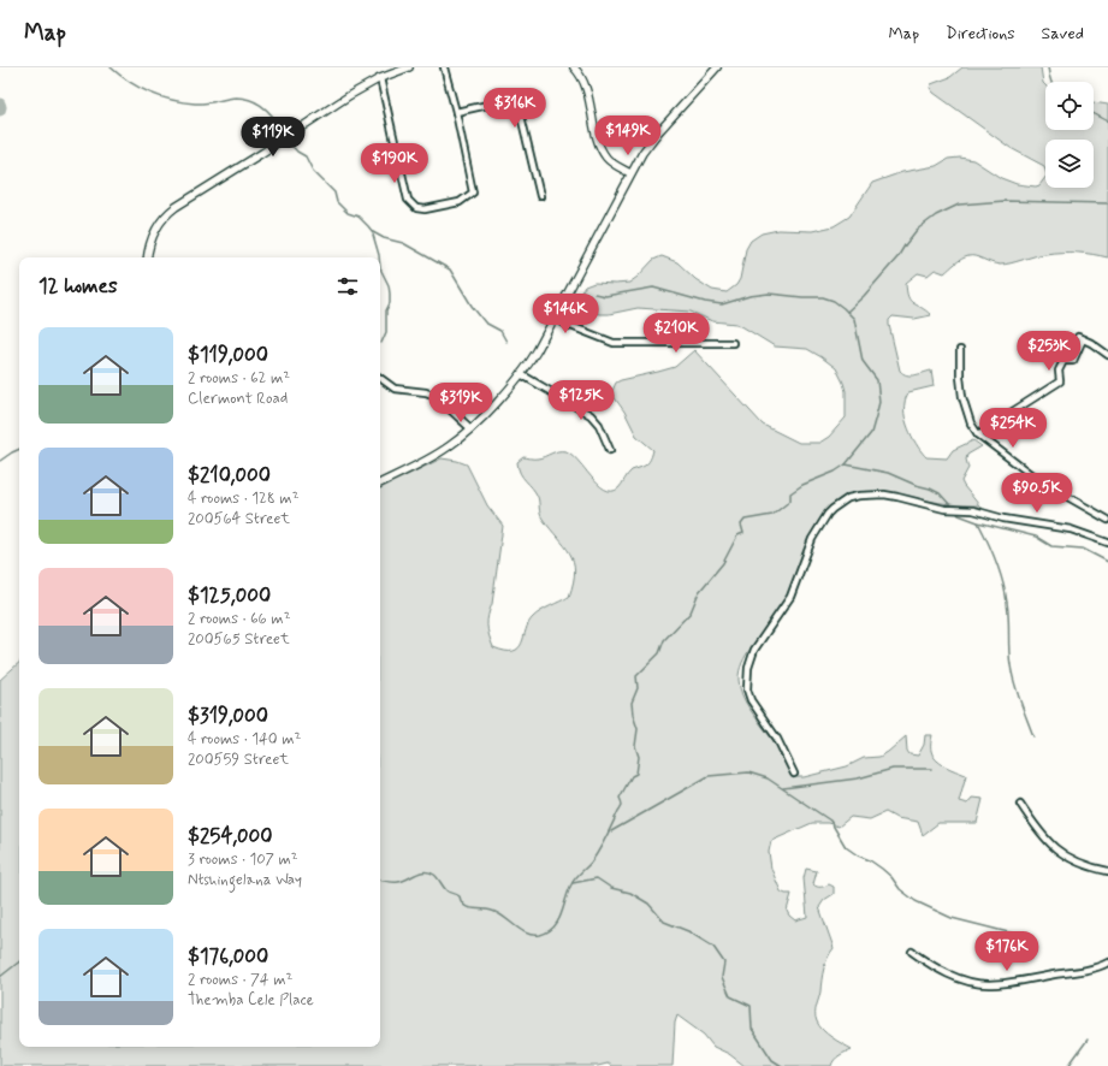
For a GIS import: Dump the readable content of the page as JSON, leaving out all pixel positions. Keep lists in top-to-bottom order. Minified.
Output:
{"page":{"header":"Map","nav":["Map","Directions","Saved"],"price":["$316K","$149K","$119K","$190K","$146K","$210K","$253K","$125K","$319K","$254K","$90.5K","$176K"],"heading":"12 homes","list":[{"name":"$119,000","note":"2 rooms · 62 m² · Clermont Road"},{"name":"$210,000","note":"4 rooms · 128 m² · 200564 Street"},{"name":"$125,000","note":"2 rooms · 66 m² · 200565 Street"},{"name":"$319,000","note":"4 rooms · 140 m² · 200559 Street"},{"name":"$254,000","note":"3 rooms · 107 m² · Ntshingelana Way"},{"name":"$176,000","note":"2 rooms · 74 m² · Themba Cele Place"}]}}
